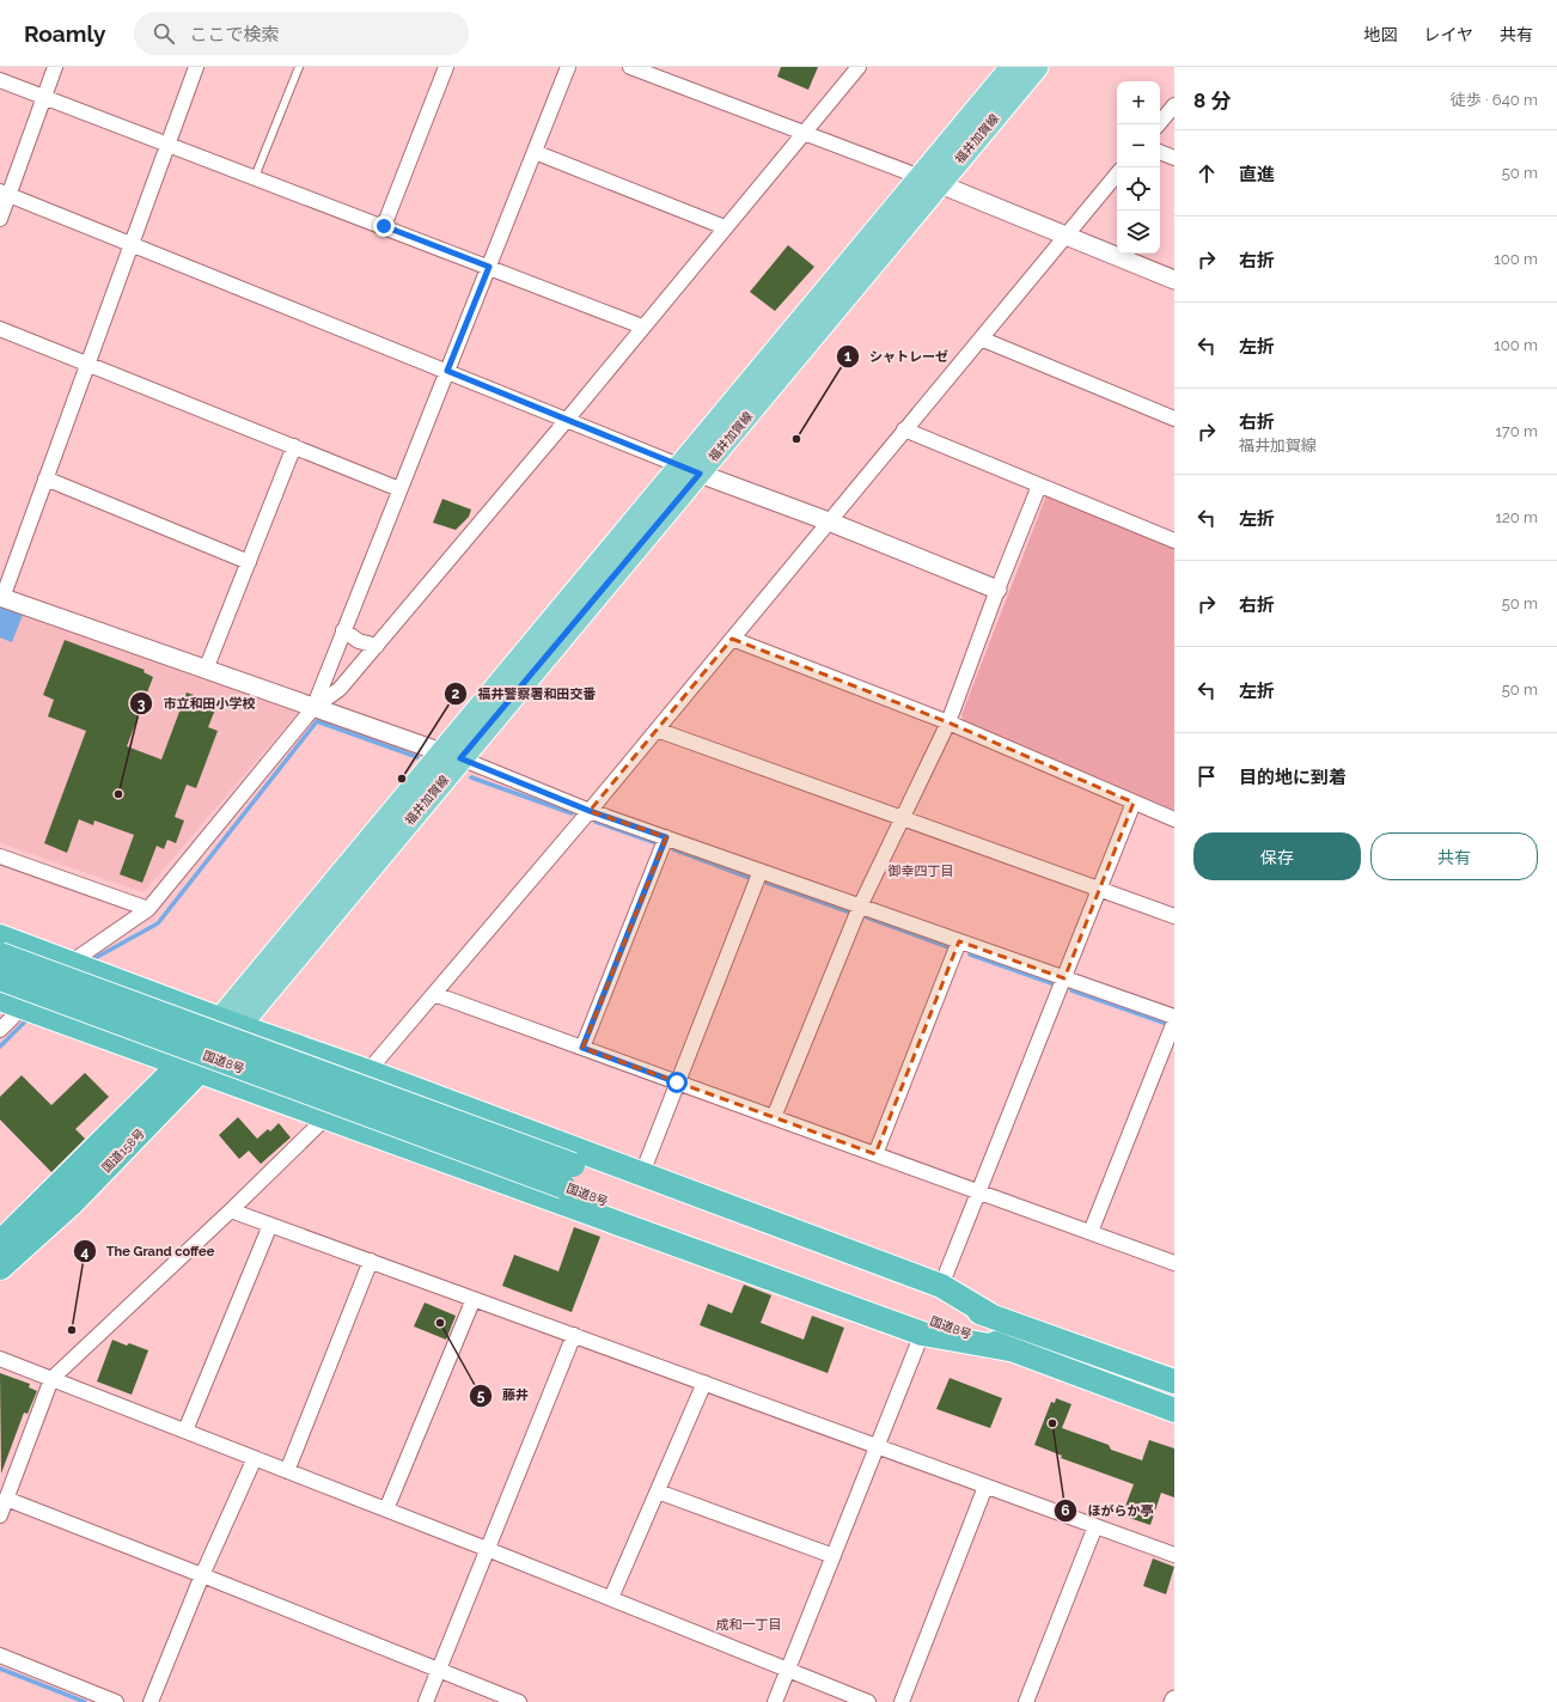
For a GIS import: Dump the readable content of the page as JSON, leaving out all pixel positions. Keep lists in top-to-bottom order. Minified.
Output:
{"streets":{"highway":["国道8号","国道158号"],"main road":["福井加賀線"]},"crossings":[["福井加賀線","国道158号"]],"districts":["御幸四丁目","成和一丁目"],"places":["シャトレーゼ","福井警察署和田交番","市立和田小学校","藤井","The Grand coffee","ほがらか亭"],"page":{"header":"Roamly","search":"ここで検索","nav":["地図","レイヤ","共有"],"heading":["8 分","徒歩 · 640 m"],"map_buttons":["+","−"],"list":[["直進","50 m"],["右折","100 m"],["左折","100 m"],["右折","福井加賀線","170 m"],["左折","120 m"],["右折","50 m"],["左折","50 m"],"目的地に到着"],"buttons":["保存","共有"]}}
